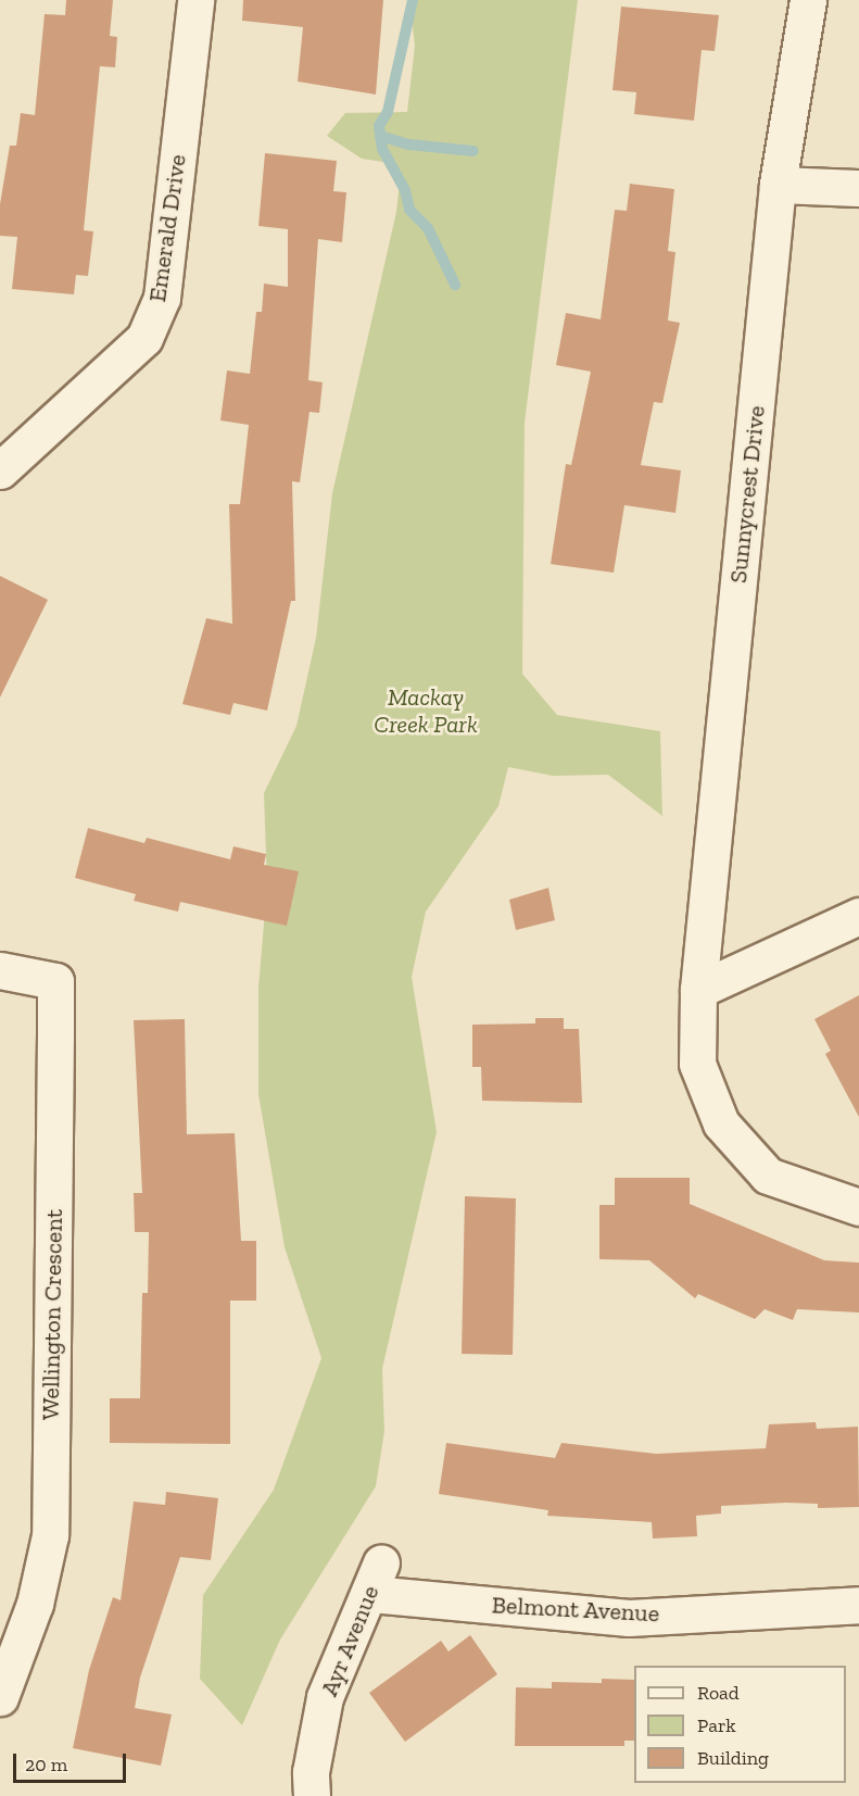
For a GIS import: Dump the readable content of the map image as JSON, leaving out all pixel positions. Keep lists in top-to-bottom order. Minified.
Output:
{"streets":{"street":["Emerald Drive","Sunnycrest Drive","Wellington Crescent","Belmont Avenue","Ayr Avenue"]},"crossings":[["Belmont Avenue","Ayr Avenue"]],"parks":["Mackay Creek Park"],"legend":["Road","Park","Building"],"scale_bar":"20 m"}
